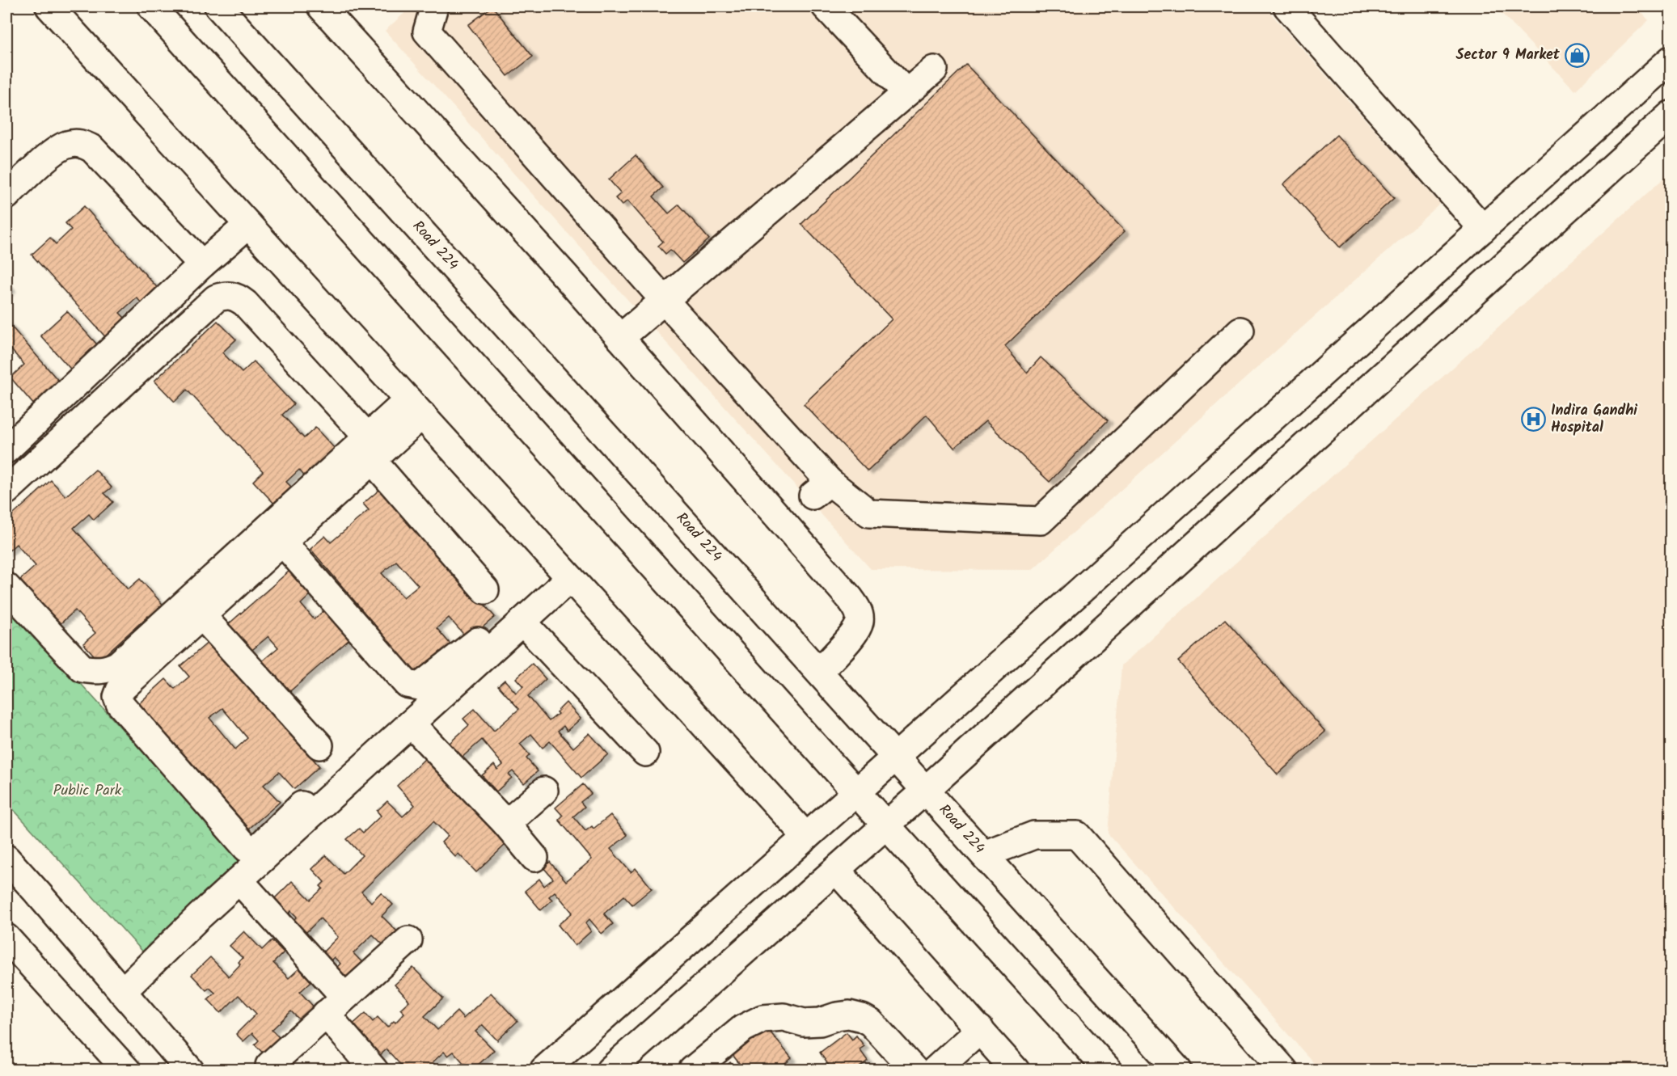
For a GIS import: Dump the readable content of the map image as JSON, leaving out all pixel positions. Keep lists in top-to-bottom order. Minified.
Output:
{"streets":{"street":["Road 224"]},"parks":["Public Park"],"places":{"shop":["Sector 9 Market"],"hospital":["Indira Gandhi Hospital"]}}
